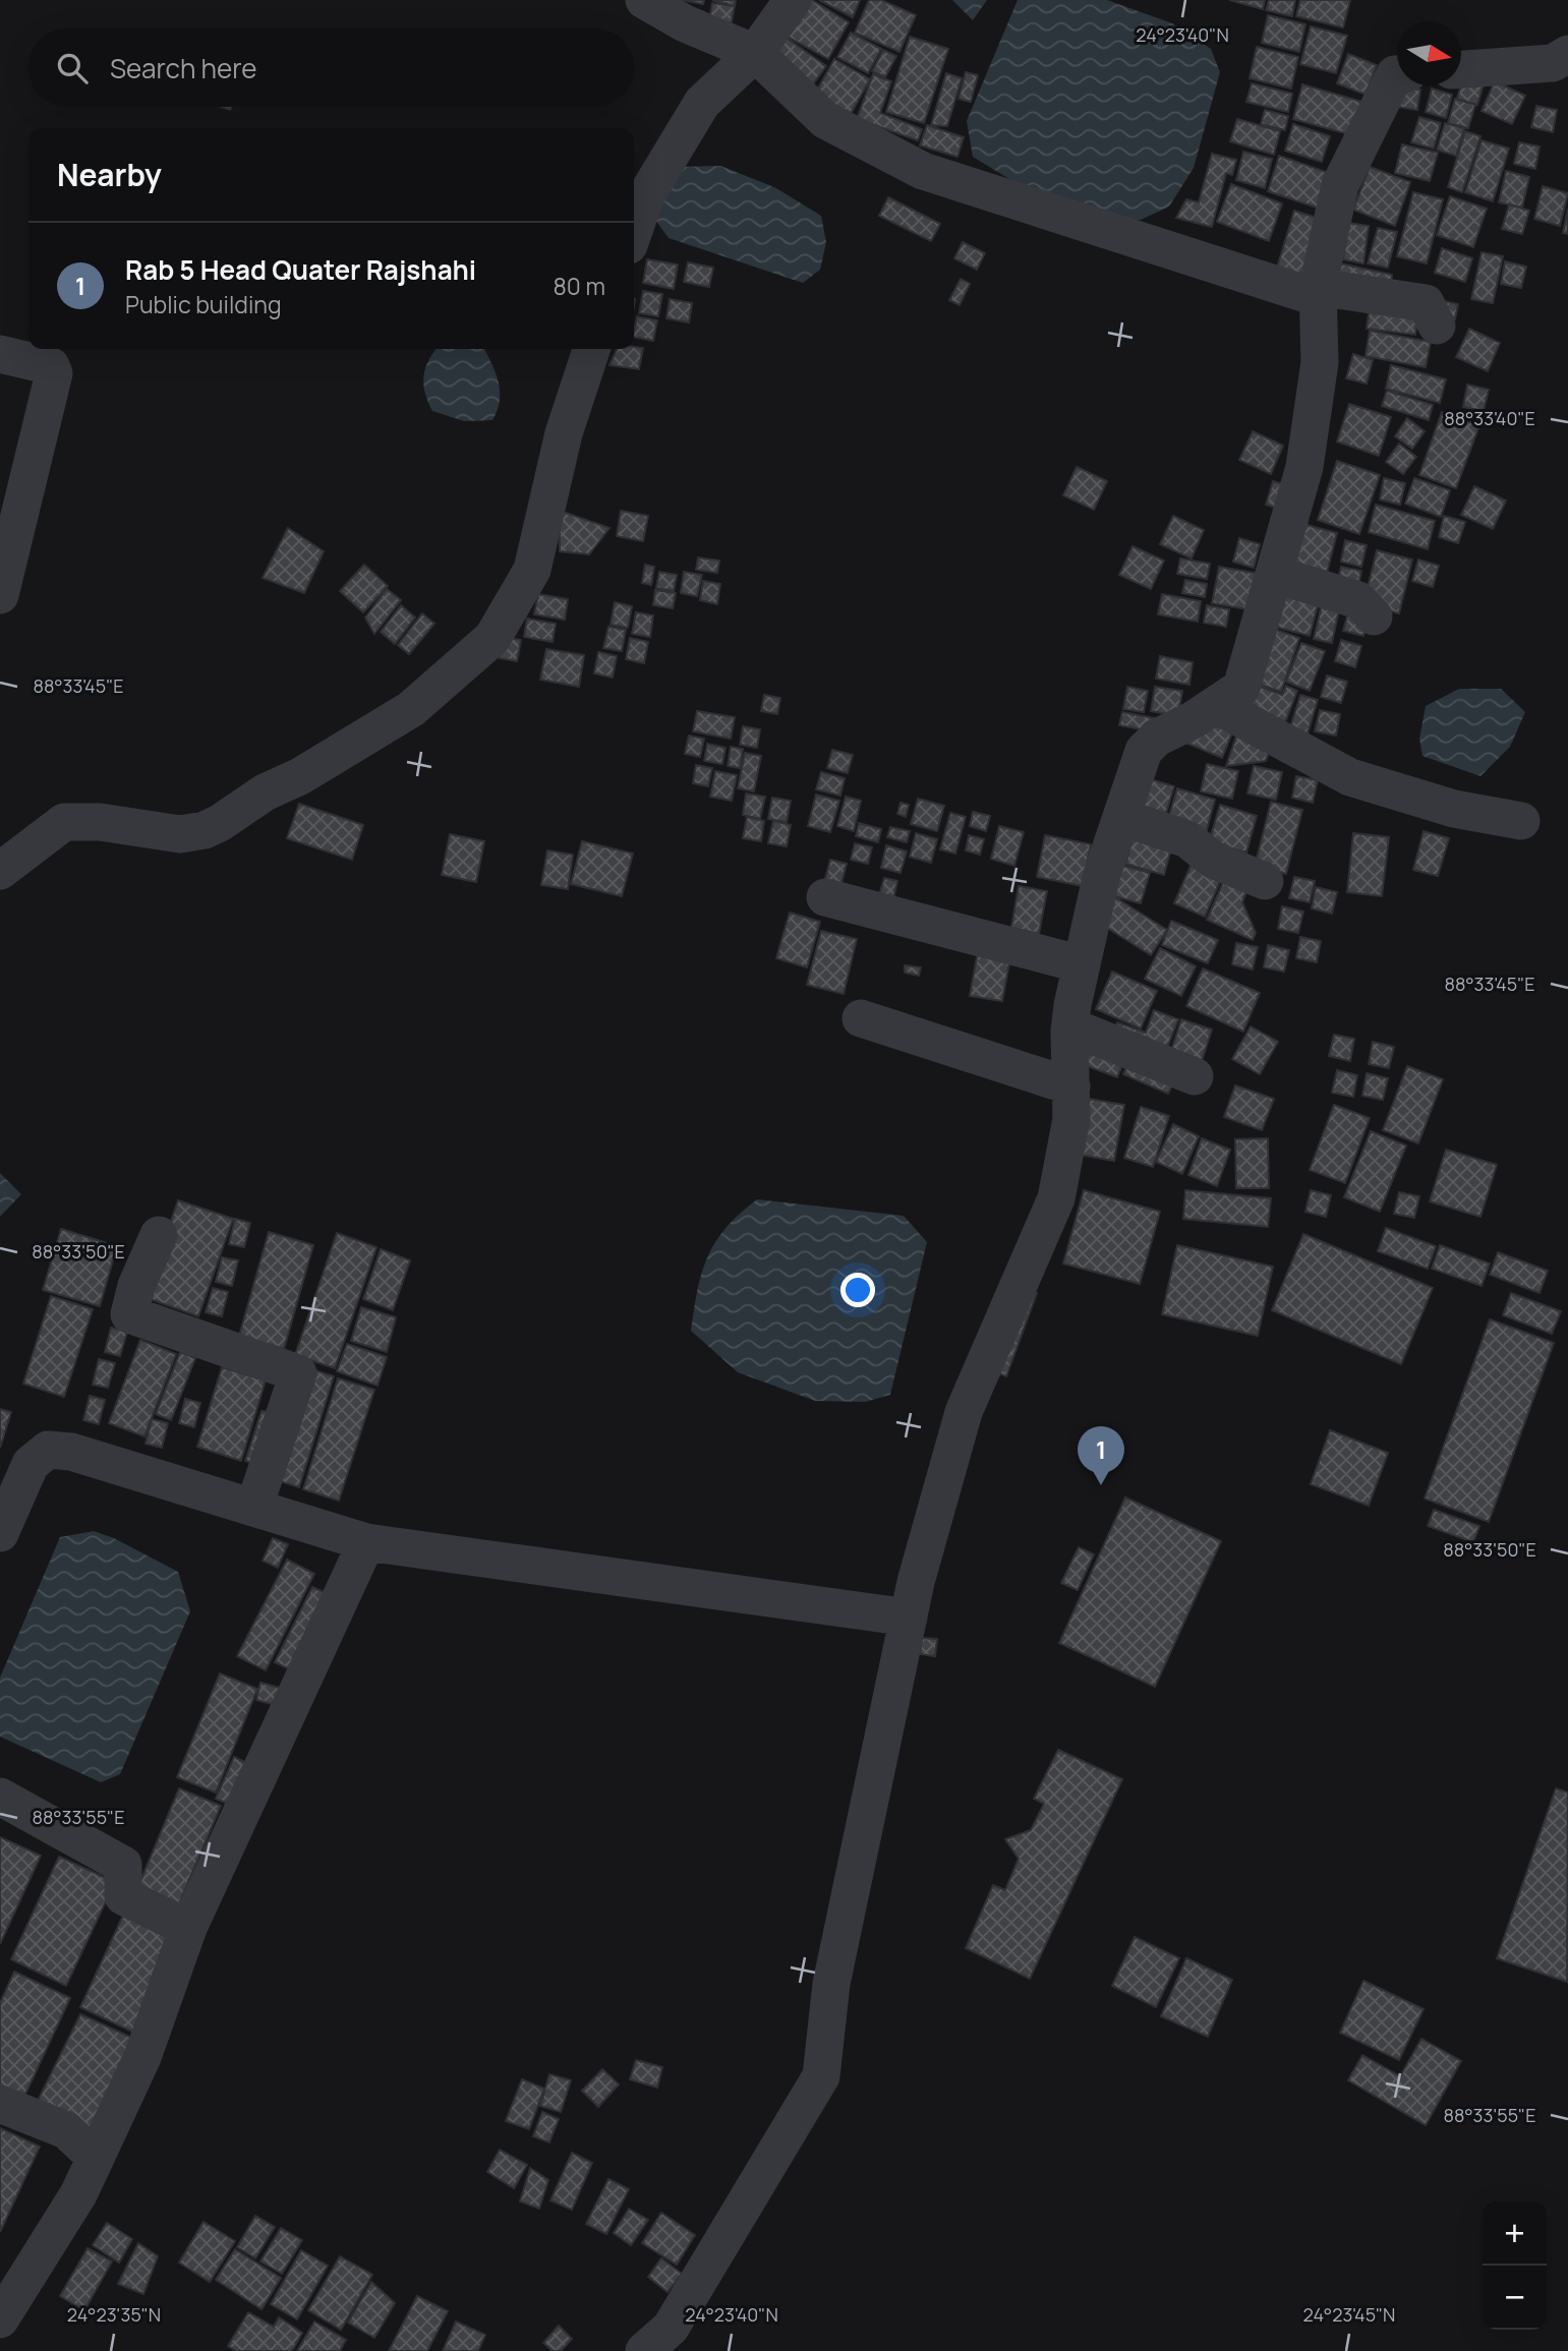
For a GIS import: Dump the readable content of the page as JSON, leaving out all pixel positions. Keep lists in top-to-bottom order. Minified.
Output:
{"north":"right","page":{"search":"Search here","heading":"Nearby","list":[{"mark":"1","name":"Rab 5 Head Quater Rajshahi","note":"Public building","value":"80 m"}],"pins":"1","map_buttons":["+","−"]},"coordinates":["24°23'40\"N","88°33'40\"E","88°33'45\"E","88°33'50\"E","88°33'55\"E","24°23'35\"N","24°23'45\"N"]}
